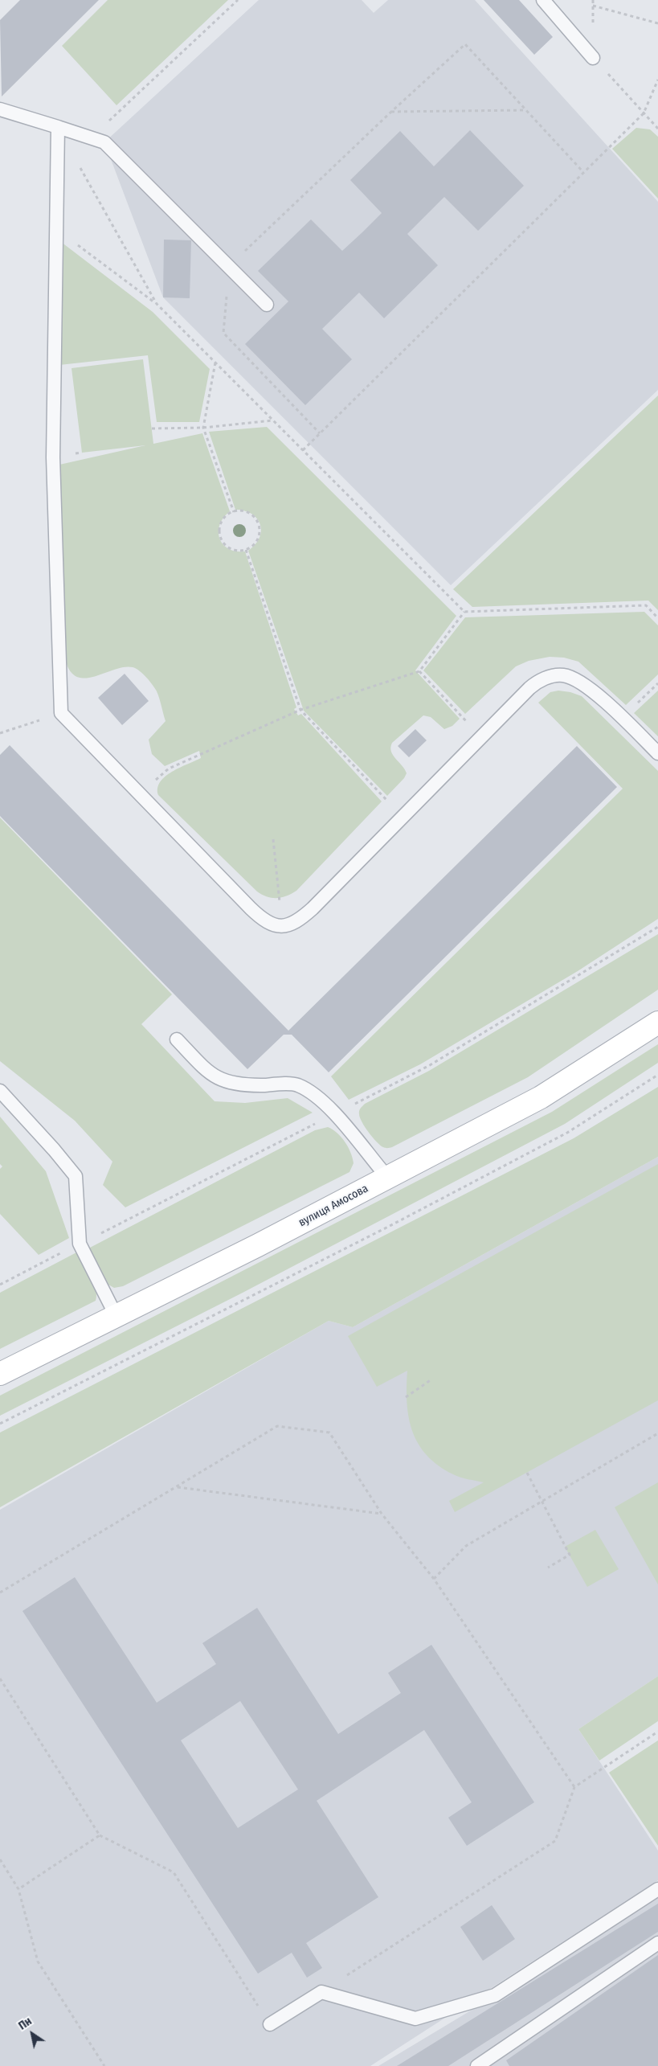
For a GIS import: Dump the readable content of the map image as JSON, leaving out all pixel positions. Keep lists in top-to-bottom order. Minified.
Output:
{"streets":{"street":["вулиця Амосова"]},"north":"top left"}
